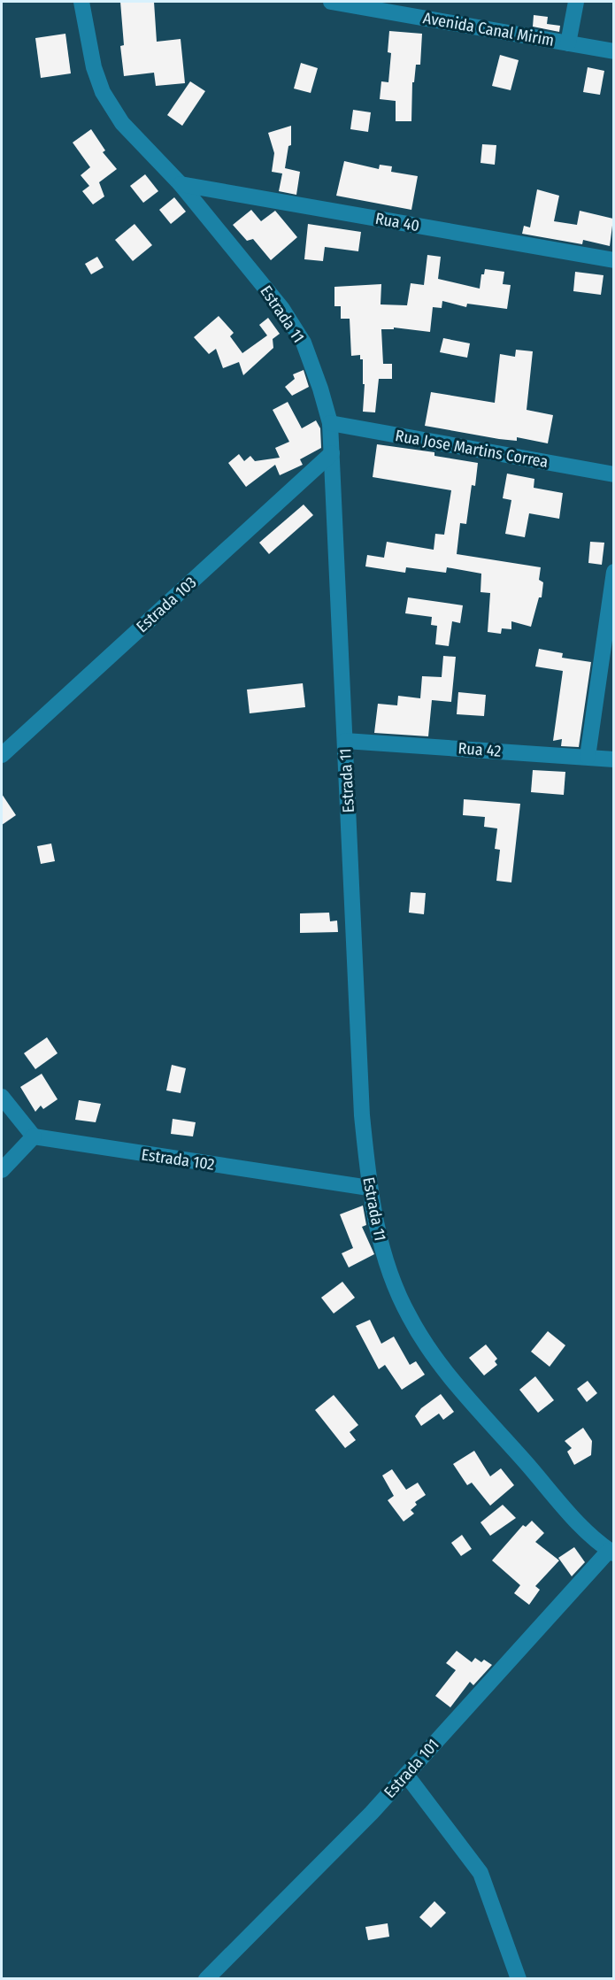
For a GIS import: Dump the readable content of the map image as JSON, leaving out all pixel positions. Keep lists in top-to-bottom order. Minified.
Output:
{"streets":{"street":["Avenida Canal Mirim","Rua 40","Estrada 11","Rua Jose Martins Correa","Estrada 103","Rua 42","Estrada 102","Estrada 101"]},"crossings":[["Rua 40","Estrada 11"],["Estrada 11","Rua Jose Martins Correa"],["Estrada 11","Estrada 103"],["Estrada 11","Rua 42"],["Estrada 11","Estrada 102"],["Estrada 11","Estrada 101"]]}
